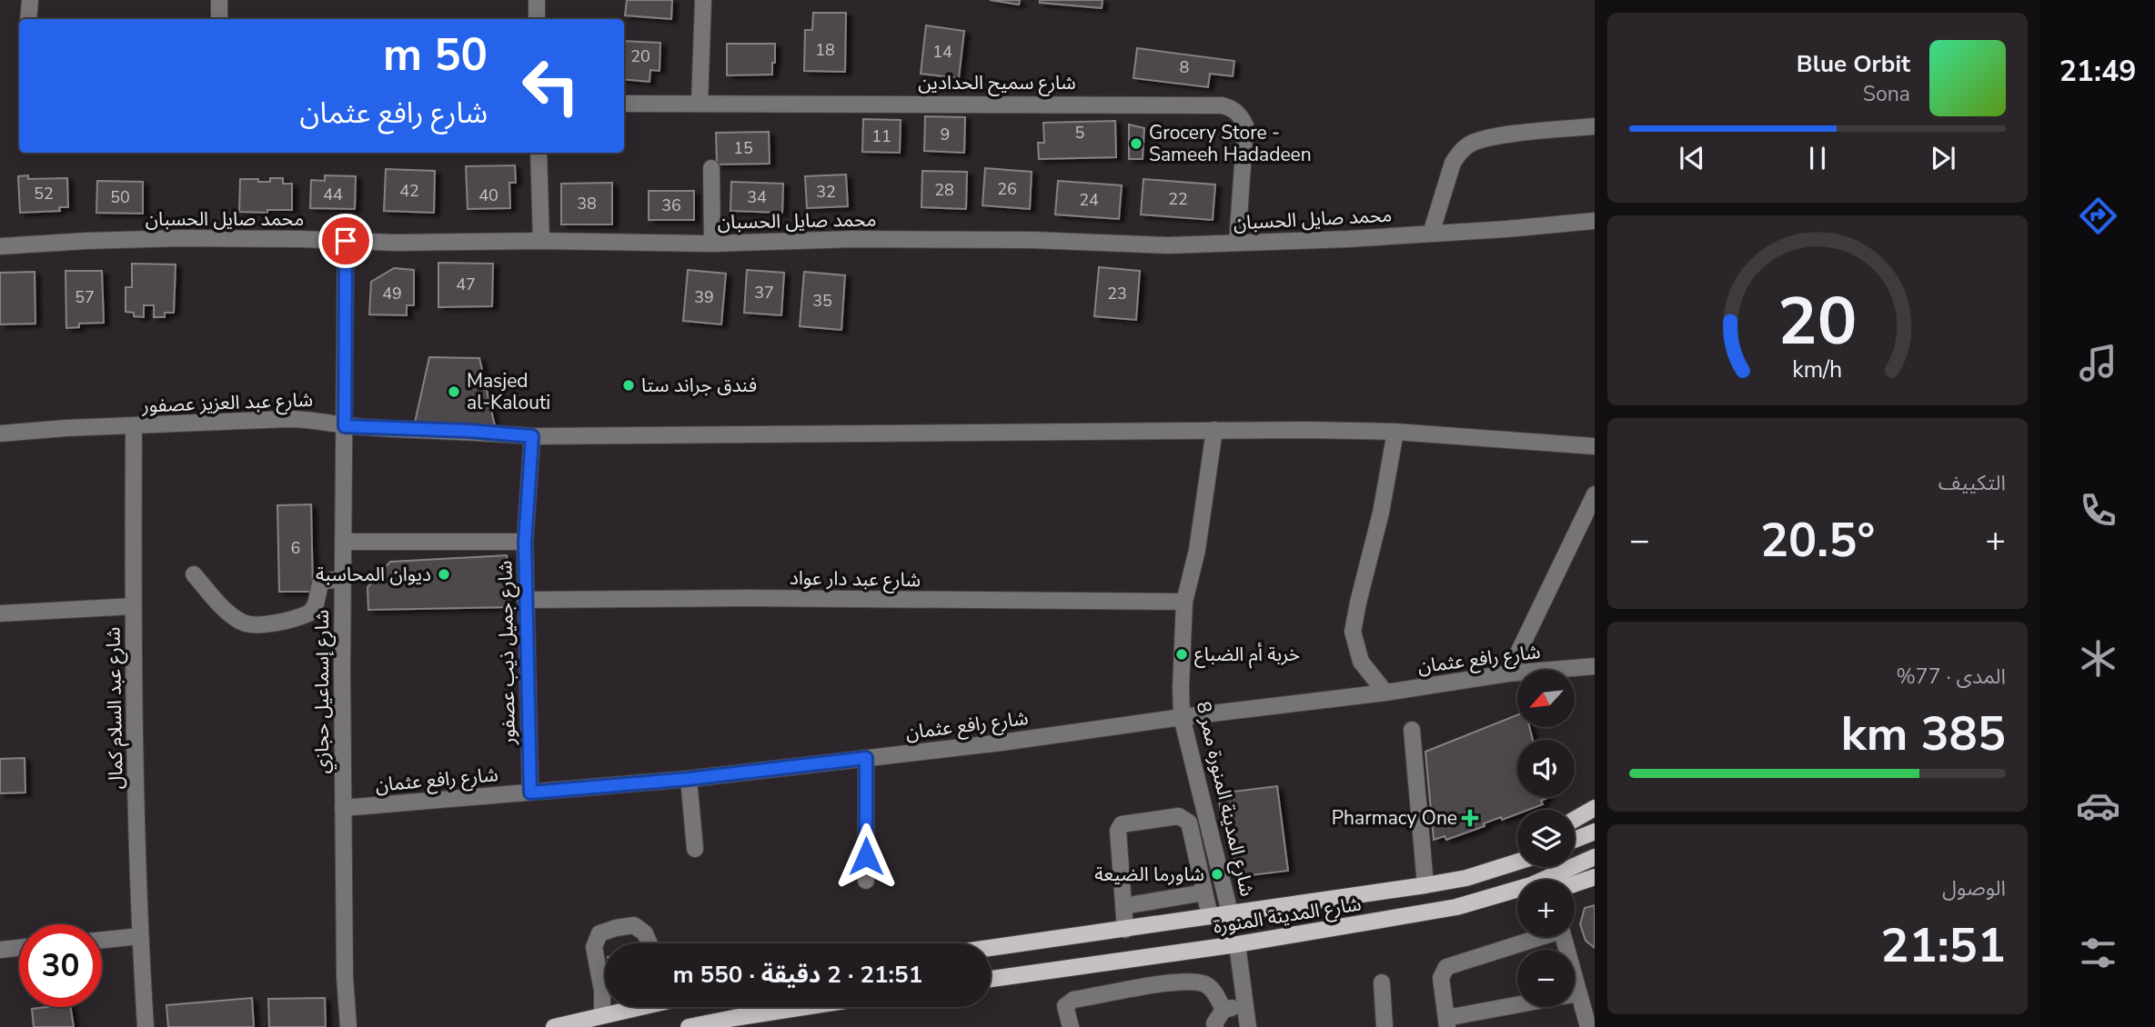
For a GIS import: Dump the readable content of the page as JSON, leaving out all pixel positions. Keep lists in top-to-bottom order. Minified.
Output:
{"streets":{"main road":["شارع المدينة المنورة"],"street":["شارع سميح الحدادين","محمد صايل الحسبان","شارع عبد العزيز عصفور","شارع عبد دار عواد","شارع جميل ذيب عصفور","شارع رافع عثمان","شارع إسماعيل حجازي","شارع عبد السلام كمال","شارع المدينة المنورة ممر 8"]},"crossings":[["شارع سميح الحدادين","محمد صايل الحسبان"],["محمد صايل الحسبان","شارع إسماعيل حجازي"],["شارع عبد العزيز عصفور","شارع جميل ذيب عصفور"],["شارع عبد العزيز عصفور","شارع إسماعيل حجازي"],["شارع عبد العزيز عصفور","شارع عبد السلام كمال"],["شارع عبد العزيز عصفور","شارع المدينة المنورة ممر 8"],["شارع عبد دار عواد","شارع جميل ذيب عصفور"],["شارع عبد دار عواد","شارع المدينة المنورة ممر 8"],["شارع جميل ذيب عصفور","شارع رافع عثمان"],["شارع رافع عثمان","شارع إسماعيل حجازي"],["شارع رافع عثمان","شارع المدينة المنورة ممر 8"],["شارع المدينة المنورة ممر 8","شارع المدينة المنورة"]],"places":{"other":["Grocery Store - Sameeh Hadadeen","فندق جراند ستا","Masjed al-Kalouti","ديوان المحاسبة","خربة أم الضباع","شاورما الضيعة"],"health":["Pharmacy One"]},"house_numbers":["18","14","20","8","5","9","11","15","26","28","42","32","52","44","40","50","34","22","24","38","36","47","37","49","23","57","39","35","6"],"north":"bottom left","page":{"tabs":"21:49","turn":["50 m","شارع رافع عثمان"],"song":["Blue Orbit","Sona"],"tile":["التكييف",["المدى · 77%","385 km"],["الوصول","21:51"]],"heat":["−","20.5°","+"],"map_buttons":["+","−"],"limit":"30","trip":"21:51 · 2 دقيقة · 550 m","gauge":["20","km/h"]}}
